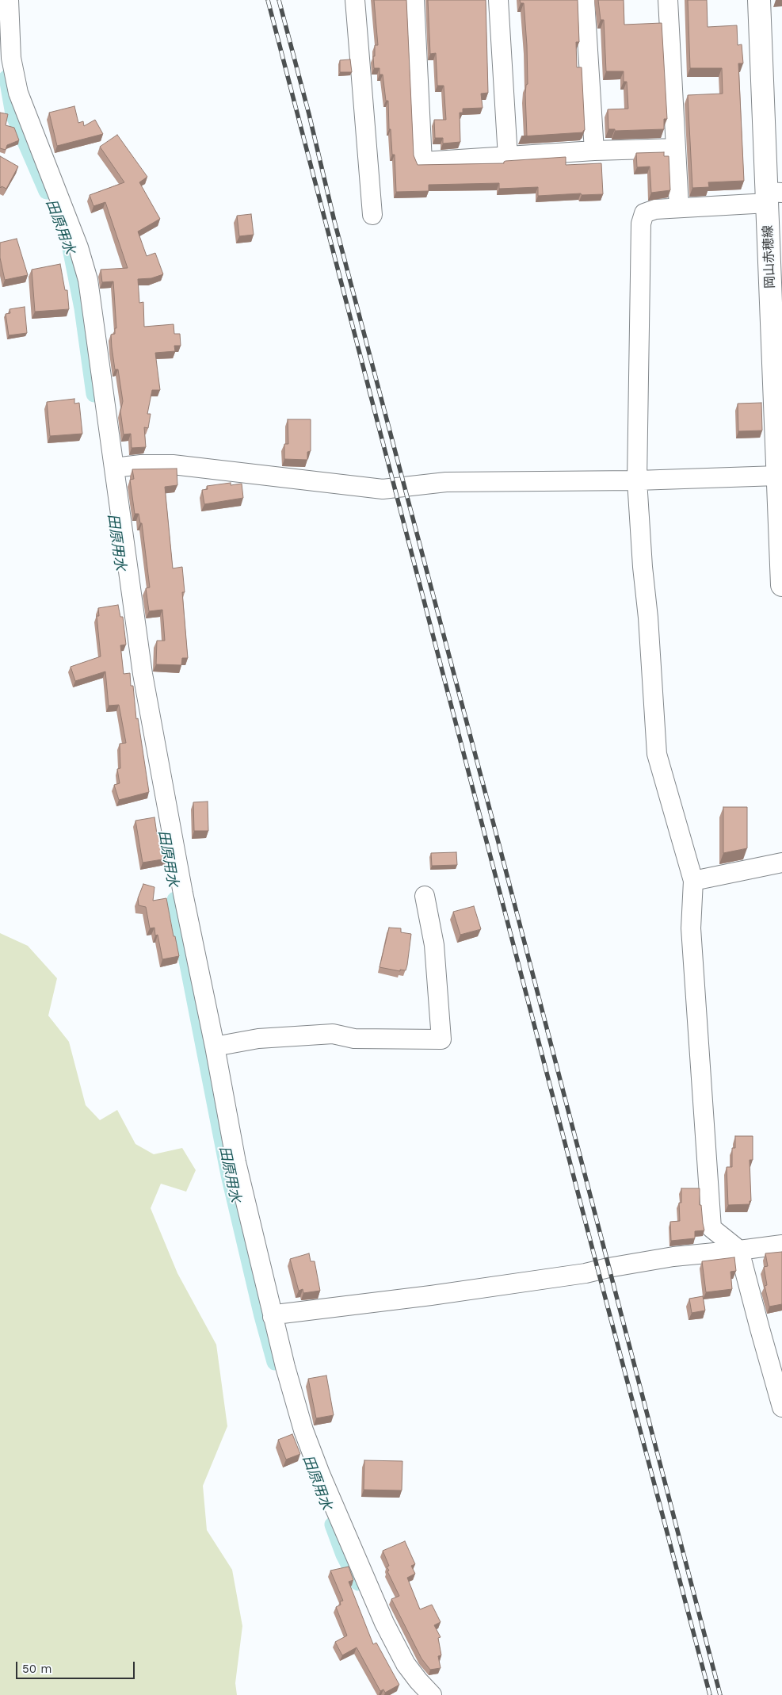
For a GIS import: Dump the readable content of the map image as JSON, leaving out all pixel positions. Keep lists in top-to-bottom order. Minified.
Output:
{"streets":{"main road":["岡山赤穂線"]},"water":["田原用水"],"scale_bar":"50 m"}
